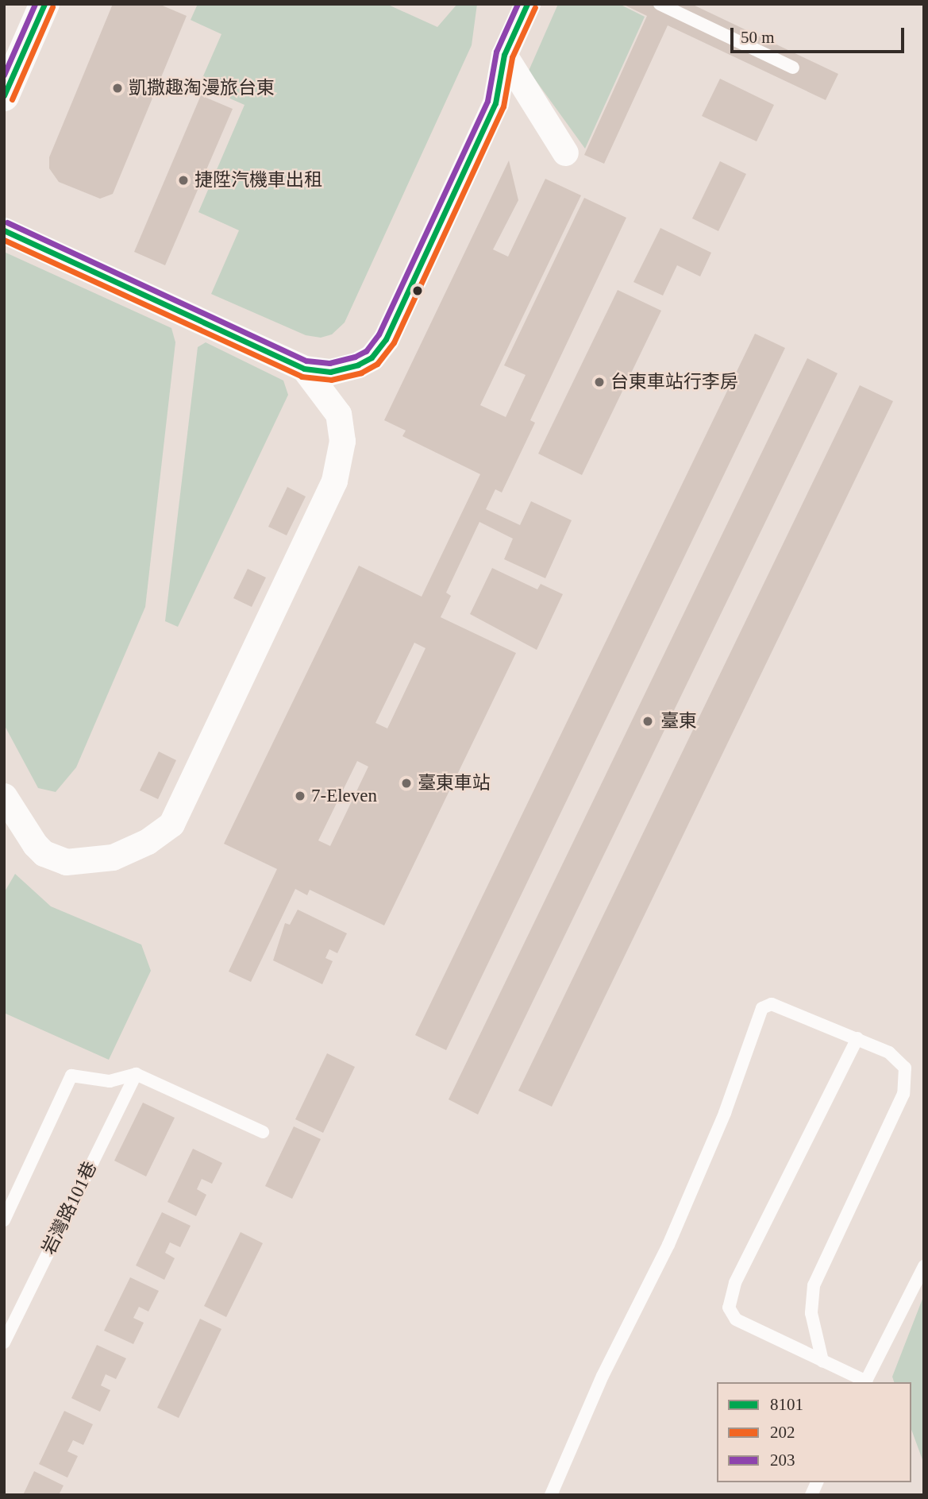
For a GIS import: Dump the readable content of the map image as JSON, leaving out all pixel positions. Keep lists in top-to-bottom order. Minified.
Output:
{"streets":{"lane":["岩灣路101巷"]},"places":["凱撒趣淘漫旅台東","捷陞汽機車出租","台東車站行李房","臺東","臺東車站","7-Eleven"],"lines":["transit line 8101","transit line 203","transit line 202"],"legend":["8101","202","203"],"scale_bar":"50 m"}
